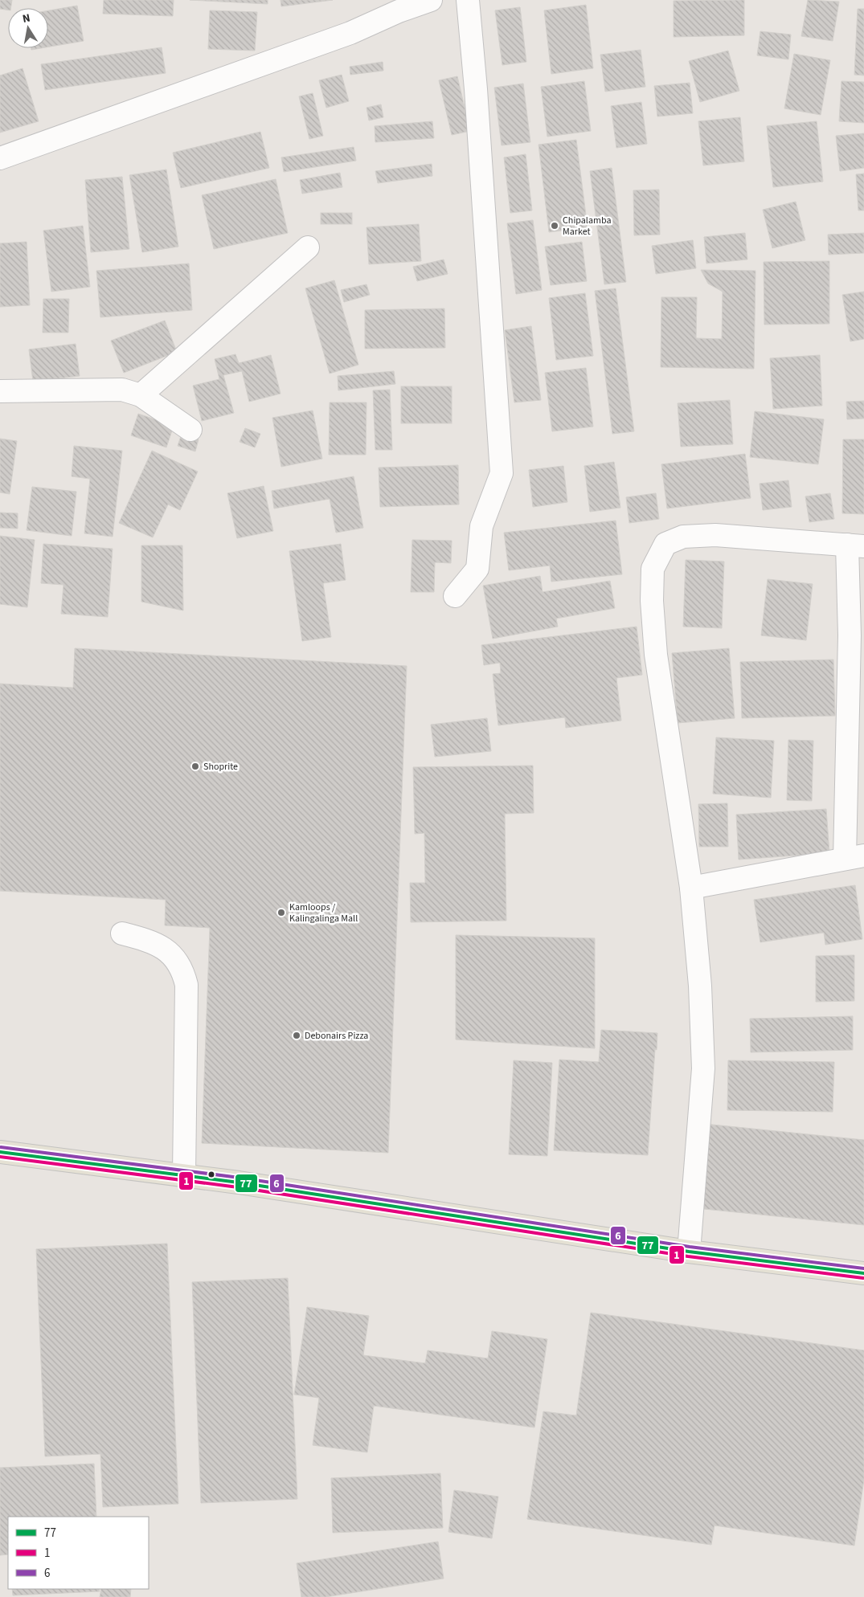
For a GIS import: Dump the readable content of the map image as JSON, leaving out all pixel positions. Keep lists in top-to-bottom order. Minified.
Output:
{"places":["Chipalamba Market","Shoprite","Kamloops / Kalingalinga Mall","Debonairs Pizza"],"lines":["transit line 6","transit line 77","transit line 1"],"legend":["77","1","6"],"north":"top"}
